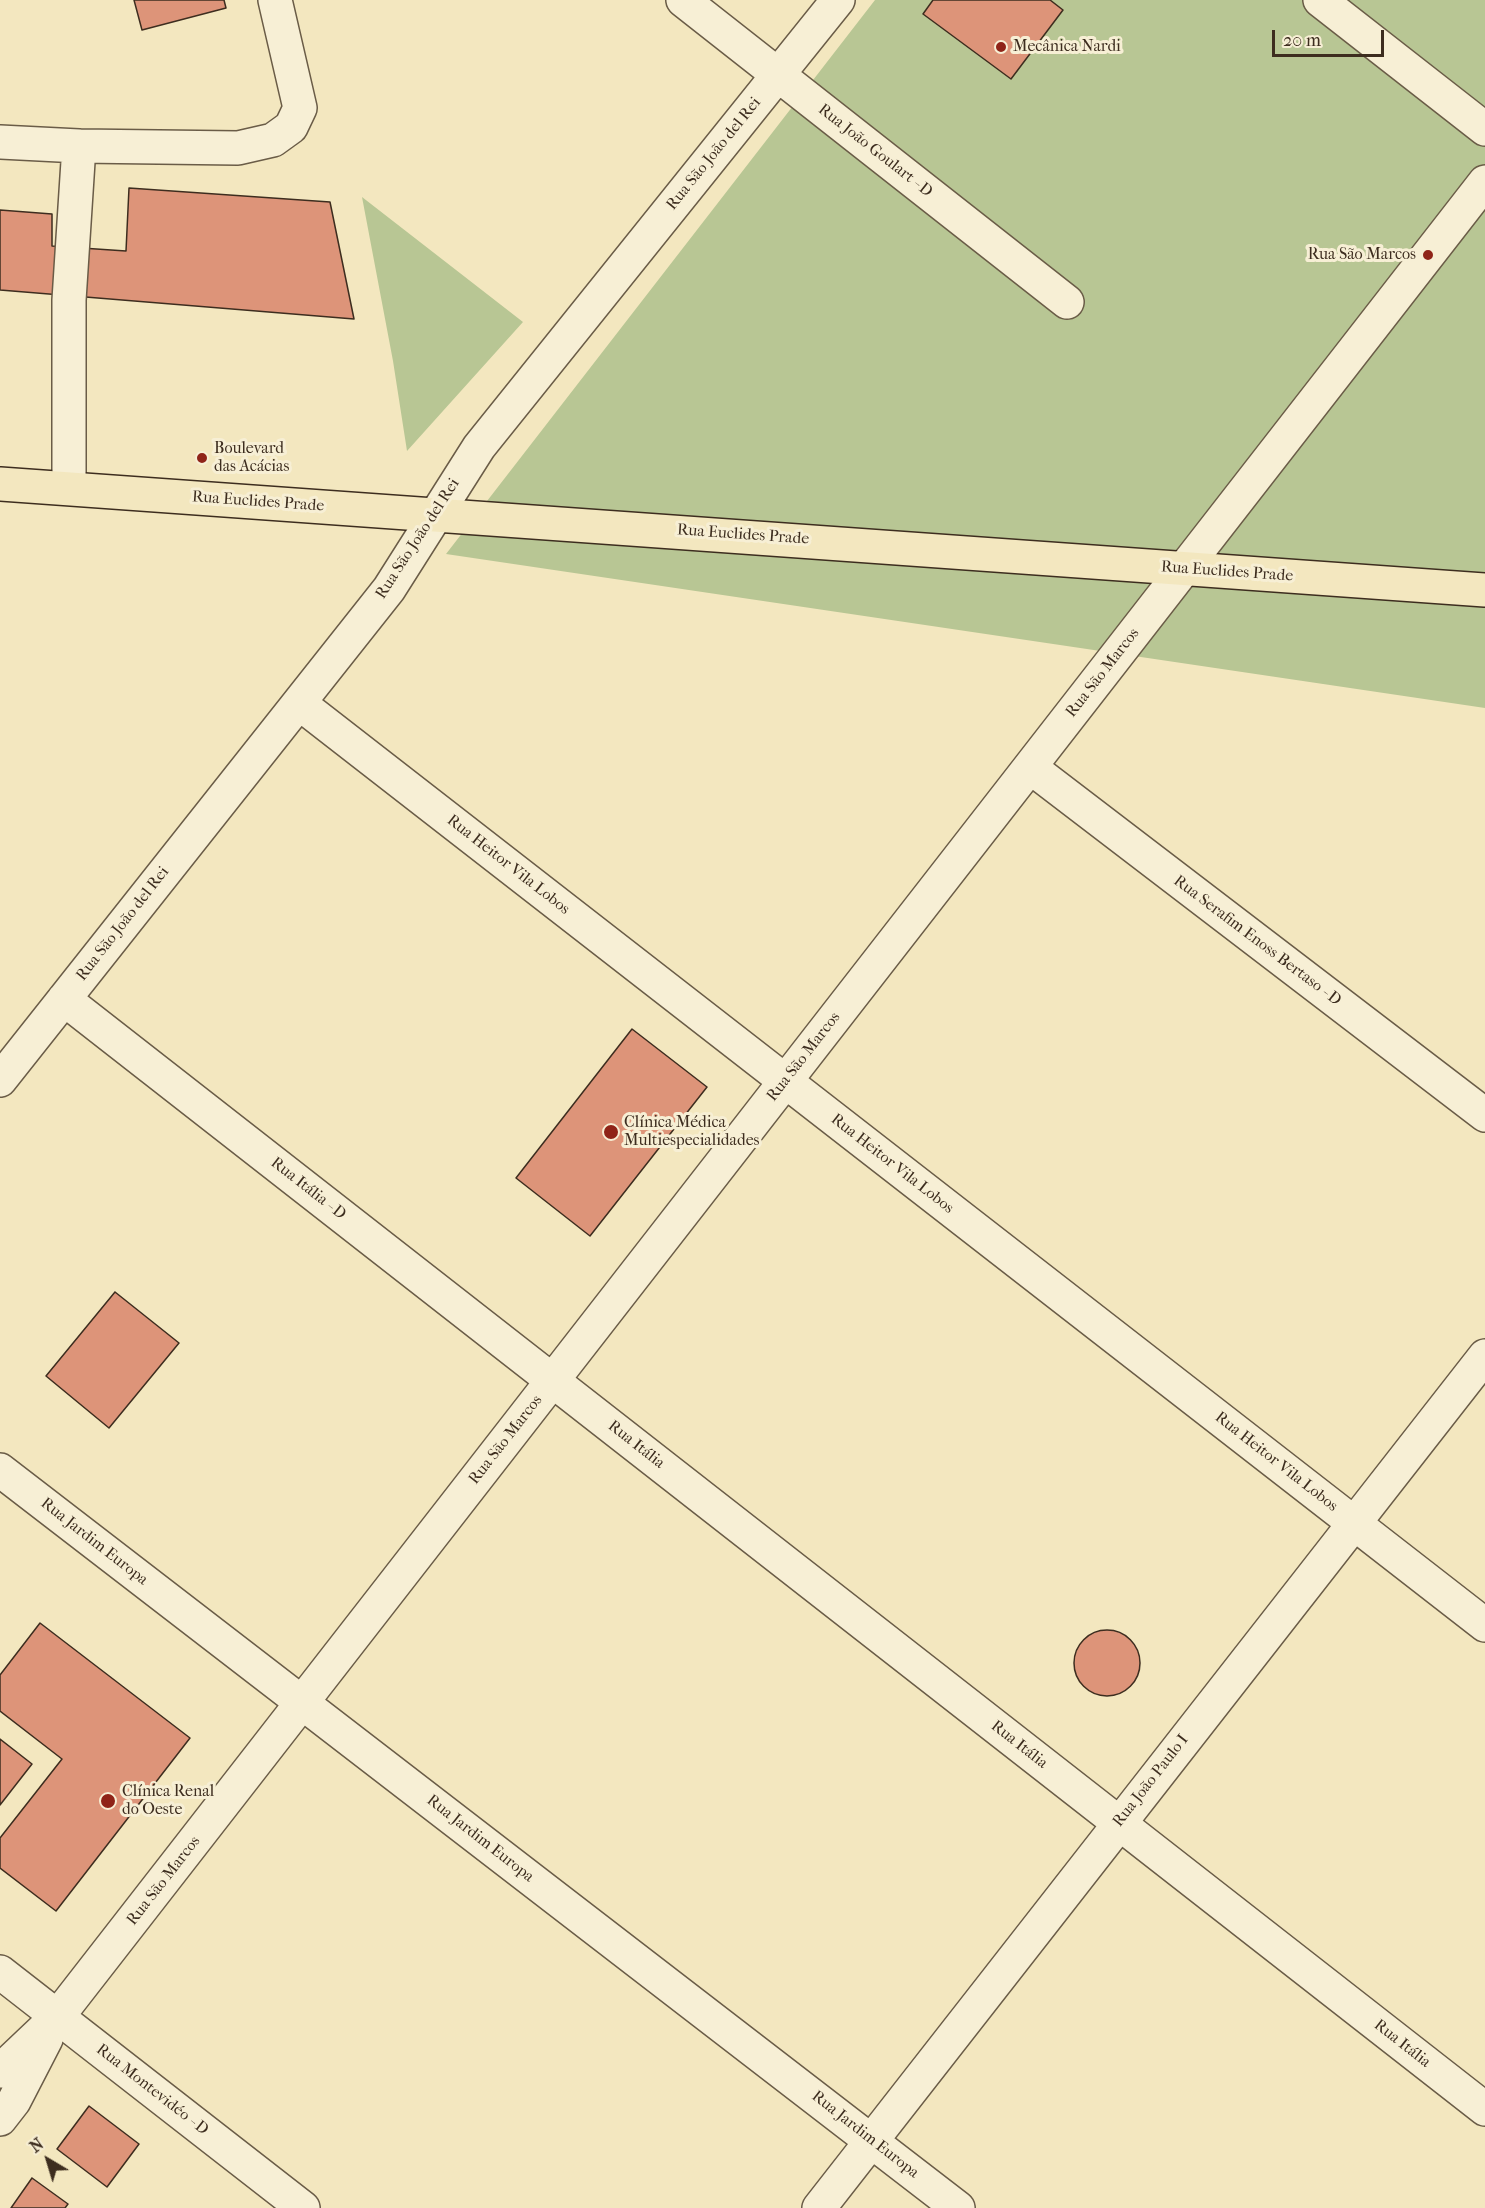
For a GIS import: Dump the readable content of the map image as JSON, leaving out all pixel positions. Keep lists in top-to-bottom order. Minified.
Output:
{"streets":{"main road":["Rua Euclides Prade"],"street":["Rua João Goulart - D","Rua São João del Rei","Rua São Marcos","Rua Heitor Vila Lobos","Rua Serafim Enoss Bertaso - D","Rua Itália - D","Rua Itália","Rua Jardim Europa","Rua João Paulo I","Rua Montevidéo - D"]},"crossings":[["Rua João Goulart - D","Rua São João del Rei"],["Rua São João del Rei","Rua Euclides Prade"],["Rua São João del Rei","Rua Heitor Vila Lobos"],["Rua São João del Rei","Rua Itália - D"],["Rua Euclides Prade","Rua São Marcos"],["Rua São Marcos","Rua Heitor Vila Lobos"],["Rua São Marcos","Rua Serafim Enoss Bertaso - D"],["Rua São Marcos","Rua Itália - D"],["Rua São Marcos","Rua Itália"],["Rua São Marcos","Rua Jardim Europa"],["Rua São Marcos","Rua Montevidéo - D"],["Rua Heitor Vila Lobos","Rua João Paulo I"],["Rua Itália - D","Rua Itália"],["Rua Itália","Rua João Paulo I"],["Rua Jardim Europa","Rua João Paulo I"]],"places":["Mecânica Nardi","Rua São Marcos","Boulevard das Acácias","Clínica Médica Multiespecialidades","Clínica Renal do Oeste"],"scale_bar":"20 m","north":"top left"}
